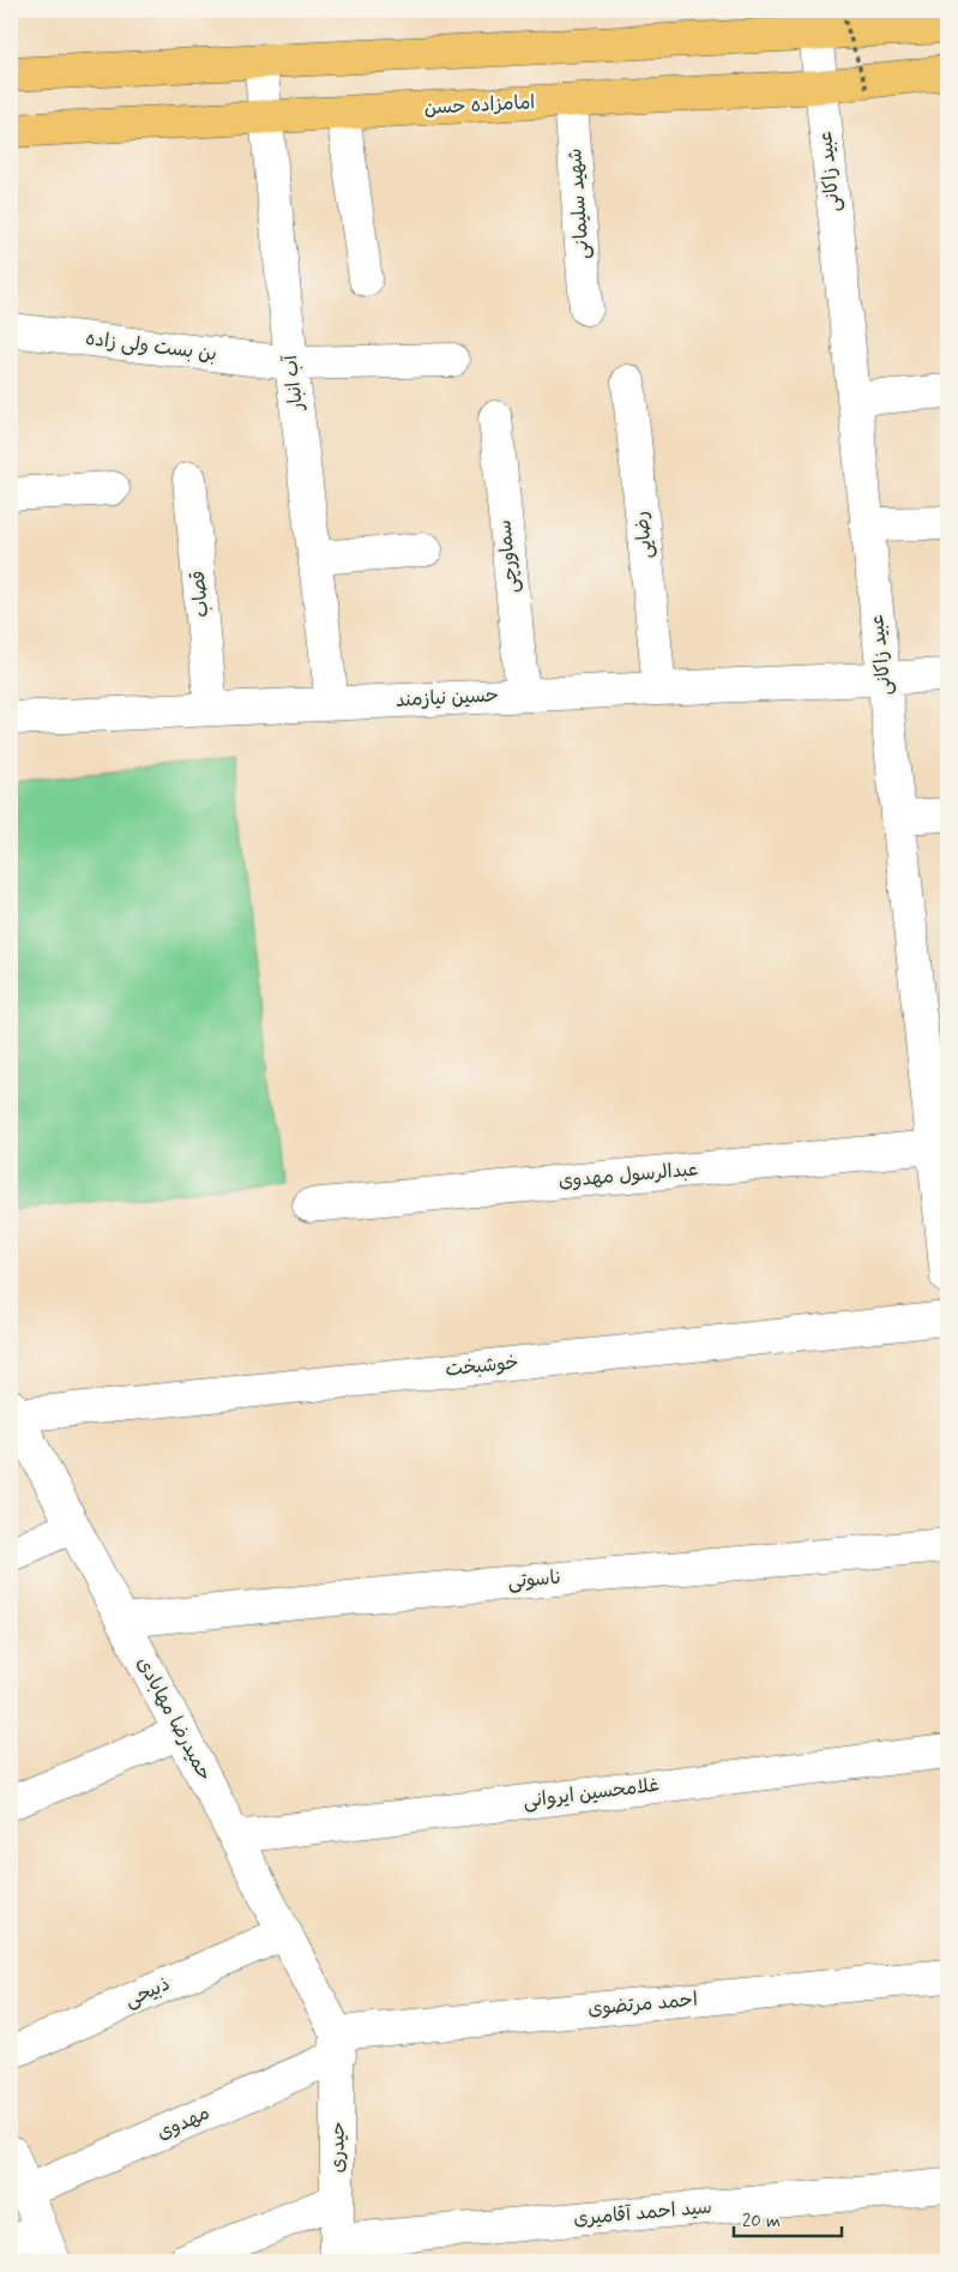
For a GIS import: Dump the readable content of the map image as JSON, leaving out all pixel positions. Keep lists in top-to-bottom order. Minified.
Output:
{"streets":{"main road":["امامزاده حسن"],"street":["عبید زاکانی","شهید سلیمانی","بن بست ولی زاده","آب انبار","رضایی","سماورچی","قصاب","حسین نیازمند","عبدالرسول مهدوی","خوشبخت","ناسوتی","حمیدرضا مهابادی","غلامحسین ایروانی","ذبیحی","احمد مرتضوی","مهدوی","حیدری","سید احمد آقامیری"]},"crossings":[["امامزاده حسن","عبید زاکانی"],["امامزاده حسن","شهید سلیمانی"],["امامزاده حسن","آب انبار"],["عبید زاکانی","حسین نیازمند"],["عبید زاکانی","عبدالرسول مهدوی"],["بن بست ولی زاده","آب انبار"],["آب انبار","حسین نیازمند"],["رضایی","حسین نیازمند"],["سماورچی","حسین نیازمند"],["قصاب","حسین نیازمند"],["خوشبخت","حمیدرضا مهابادی"],["ناسوتی","حمیدرضا مهابادی"],["حمیدرضا مهابادی","غلامحسین ایروانی"],["حمیدرضا مهابادی","ذبیحی"],["حمیدرضا مهابادی","احمد مرتضوی"],["حمیدرضا مهابادی","مهدوی"],["حمیدرضا مهابادی","حیدری"],["احمد مرتضوی","مهدوی"],["احمد مرتضوی","حیدری"],["مهدوی","حیدری"],["حیدری","سید احمد آقامیری"]],"scale_bar":"20 m"}
